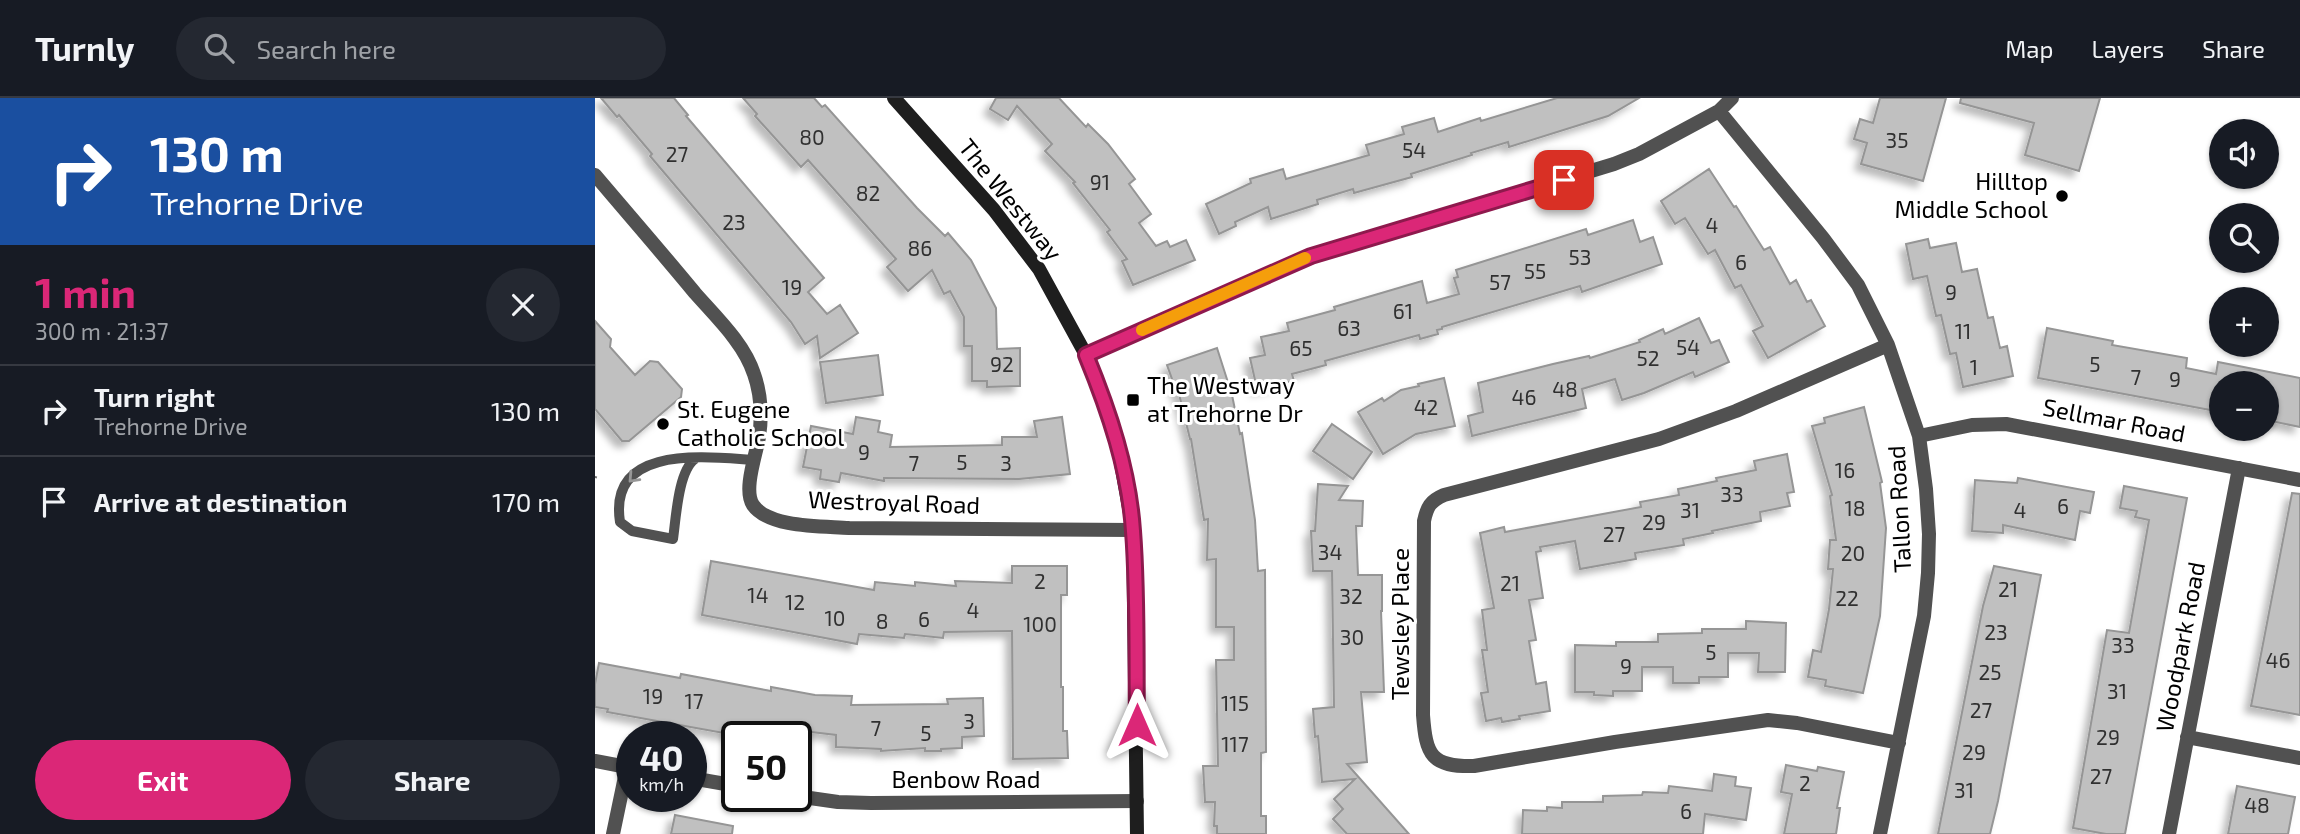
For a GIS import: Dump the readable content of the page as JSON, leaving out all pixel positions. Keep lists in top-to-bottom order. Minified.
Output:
{"streets":{"main road":["The Westway"],"street":["Sellmar Road","Westroyal Road","Tallon Road","Tewsley Place","Woodpark Road","Benbow Road"]},"crossings":[["The Westway","Westroyal Road"],["The Westway","Benbow Road"],["Sellmar Road","Tallon Road"],["Sellmar Road","Woodpark Road"],["Tallon Road","Tewsley Place"]],"places":{"other":["Hilltop Middle School","St. Eugene Catholic School"],"transit":["The Westway at Trehorne Dr"]},"house_numbers":["80","35","54","27","91","82","23","4","86","53","6","55","57","19","9","61","63","11","54","65","52","92","5","1","7","9","48","46","42","9","5","7","3","16","33","6","18","31","4","29","27","34","20","2","21","21","14","32","22","12","4","10","6","8","100","23","30","33","5","46","9","25","31","19","17","115","27","3","7","5","29","117","29","27","2","31","48","6"],"page":{"header":"Turnly","search":"Search here","nav":["Map","Layers","Share"],"turn":["130 m","Trehorne Drive"],"map_buttons":["+","−"],"heading":["1 min","300 m · 21:37"],"list":[{"name":"Turn right","note":"Trehorne Drive","value":"130 m"},{"name":"Arrive at destination","value":"170 m"}],"speed":"40 km/h","limit":"50","buttons":["Exit","Share"]}}
